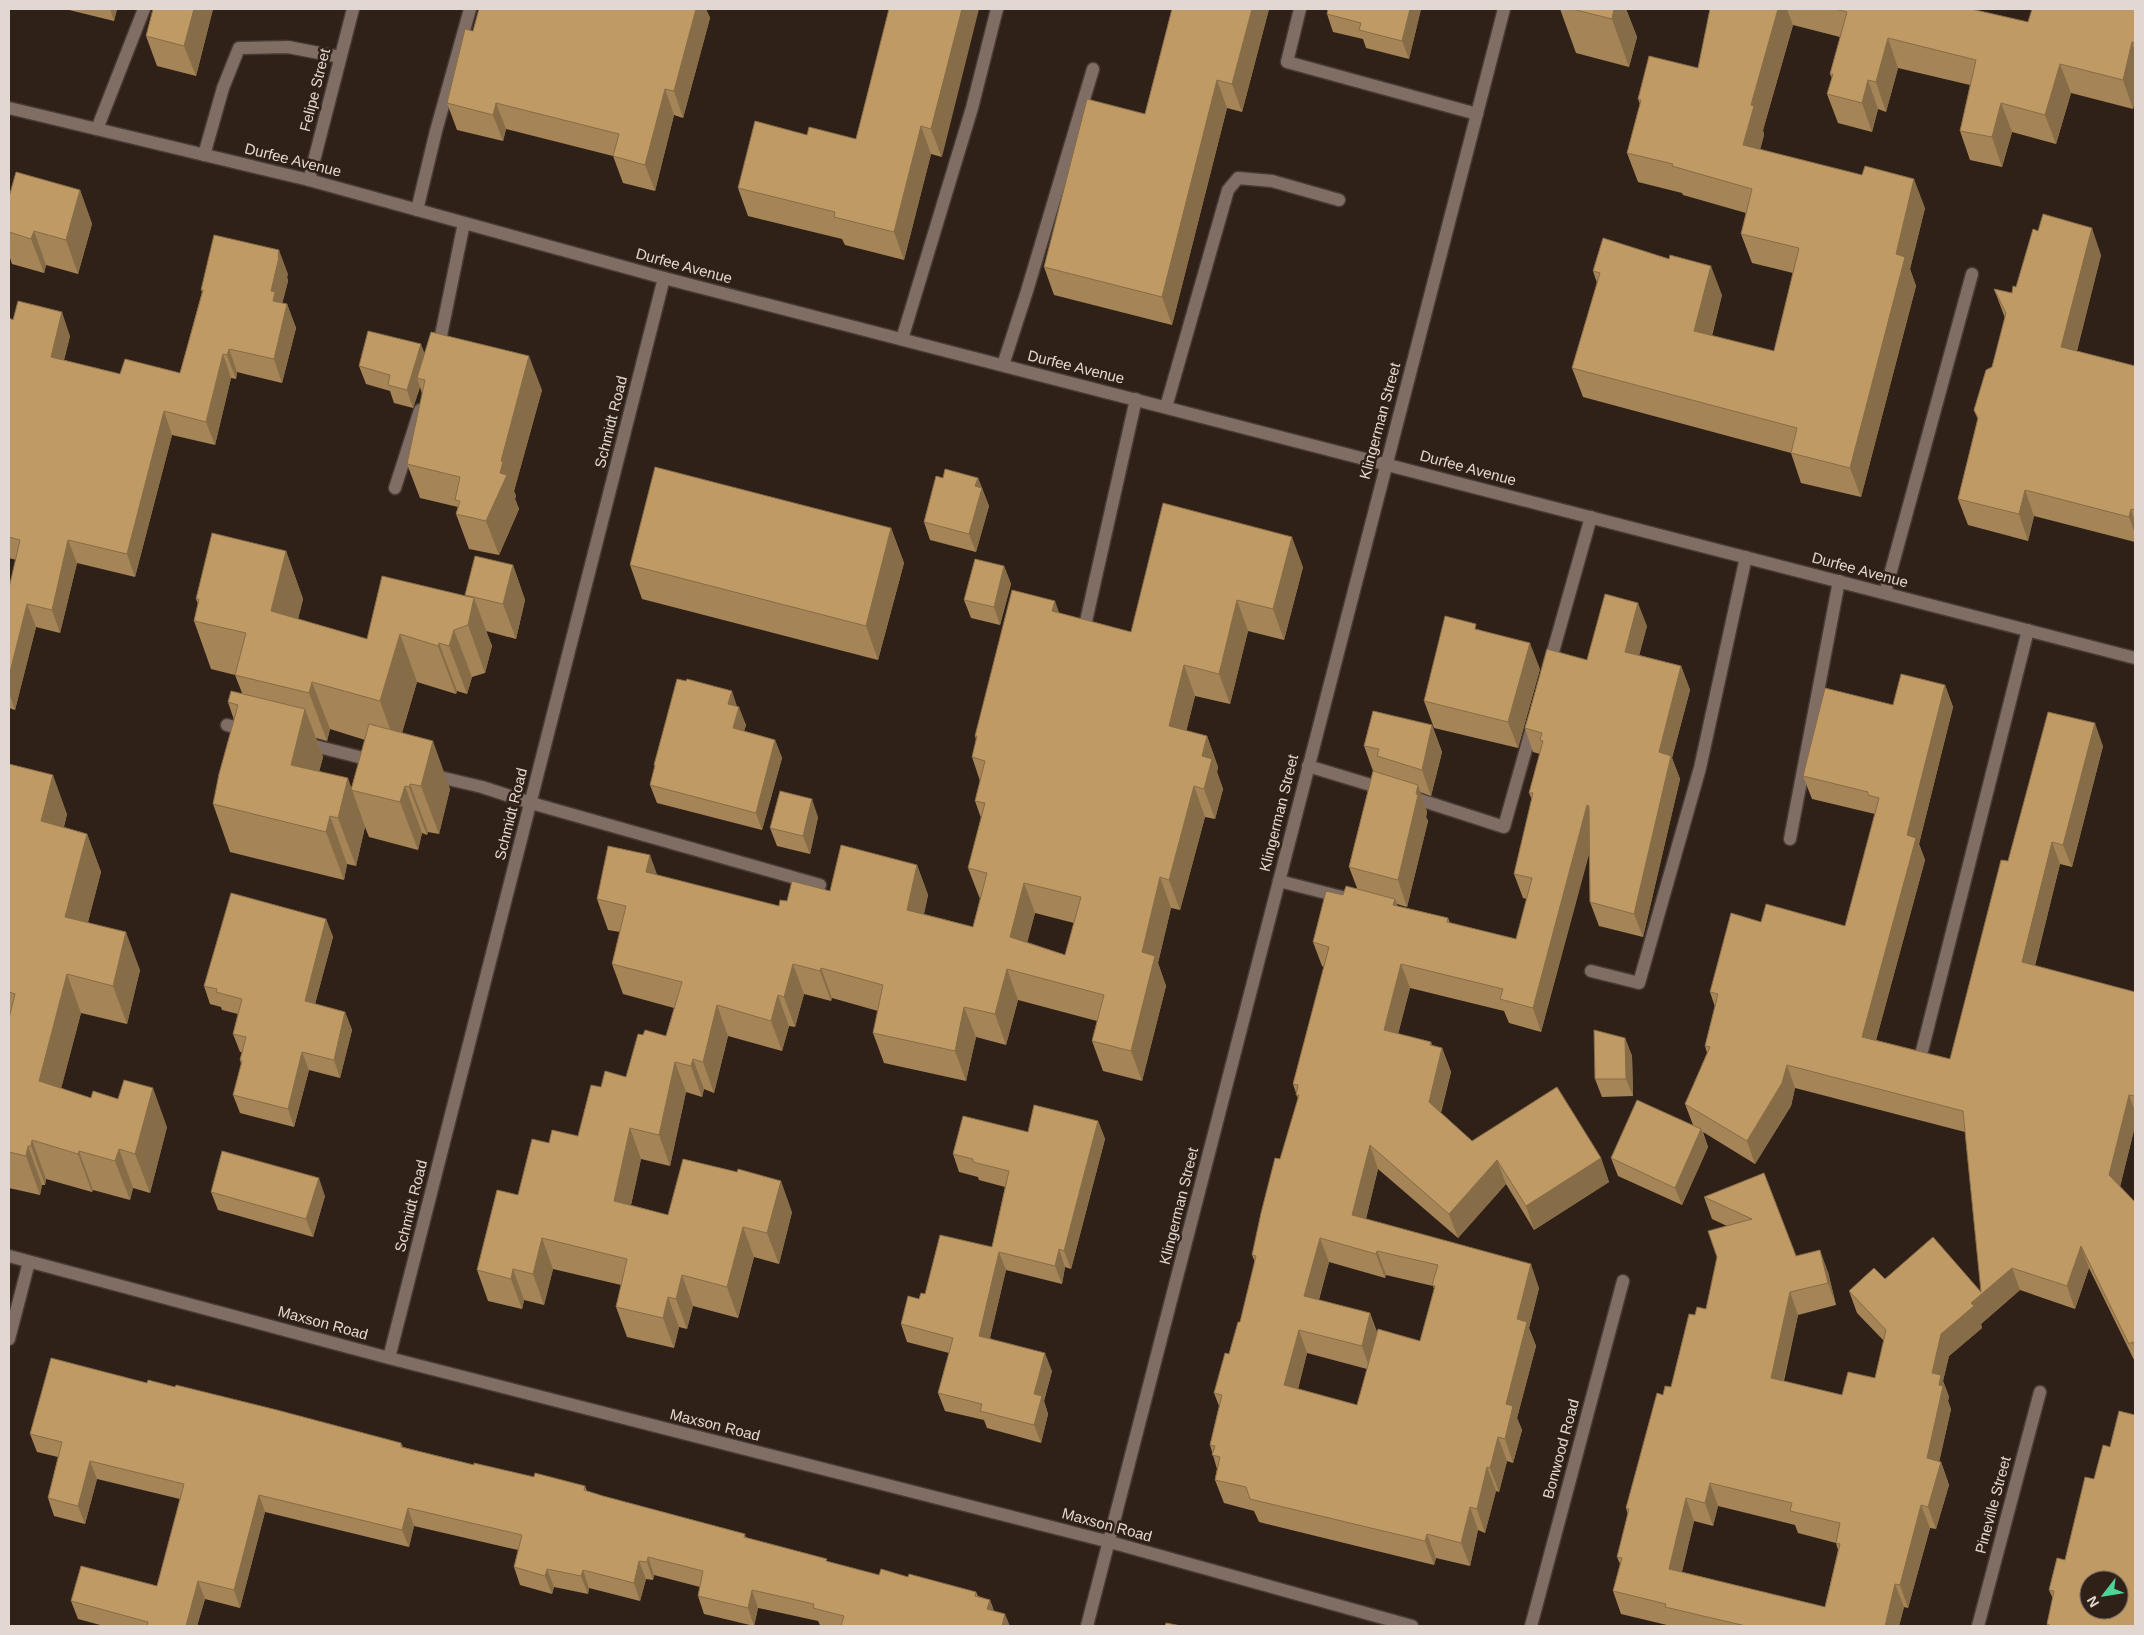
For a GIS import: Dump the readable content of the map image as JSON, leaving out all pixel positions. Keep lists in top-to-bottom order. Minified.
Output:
{"streets":{"street":["Felipe Street","Durfee Avenue","Klingerman Street","Schmidt Road","Maxson Road","Bonwood Road","Pineville Street"]},"crossings":[["Felipe Street","Durfee Avenue"],["Durfee Avenue","Klingerman Street"],["Durfee Avenue","Schmidt Road"],["Klingerman Street","Maxson Road"],["Schmidt Road","Maxson Road"]],"north":"bottom left"}
